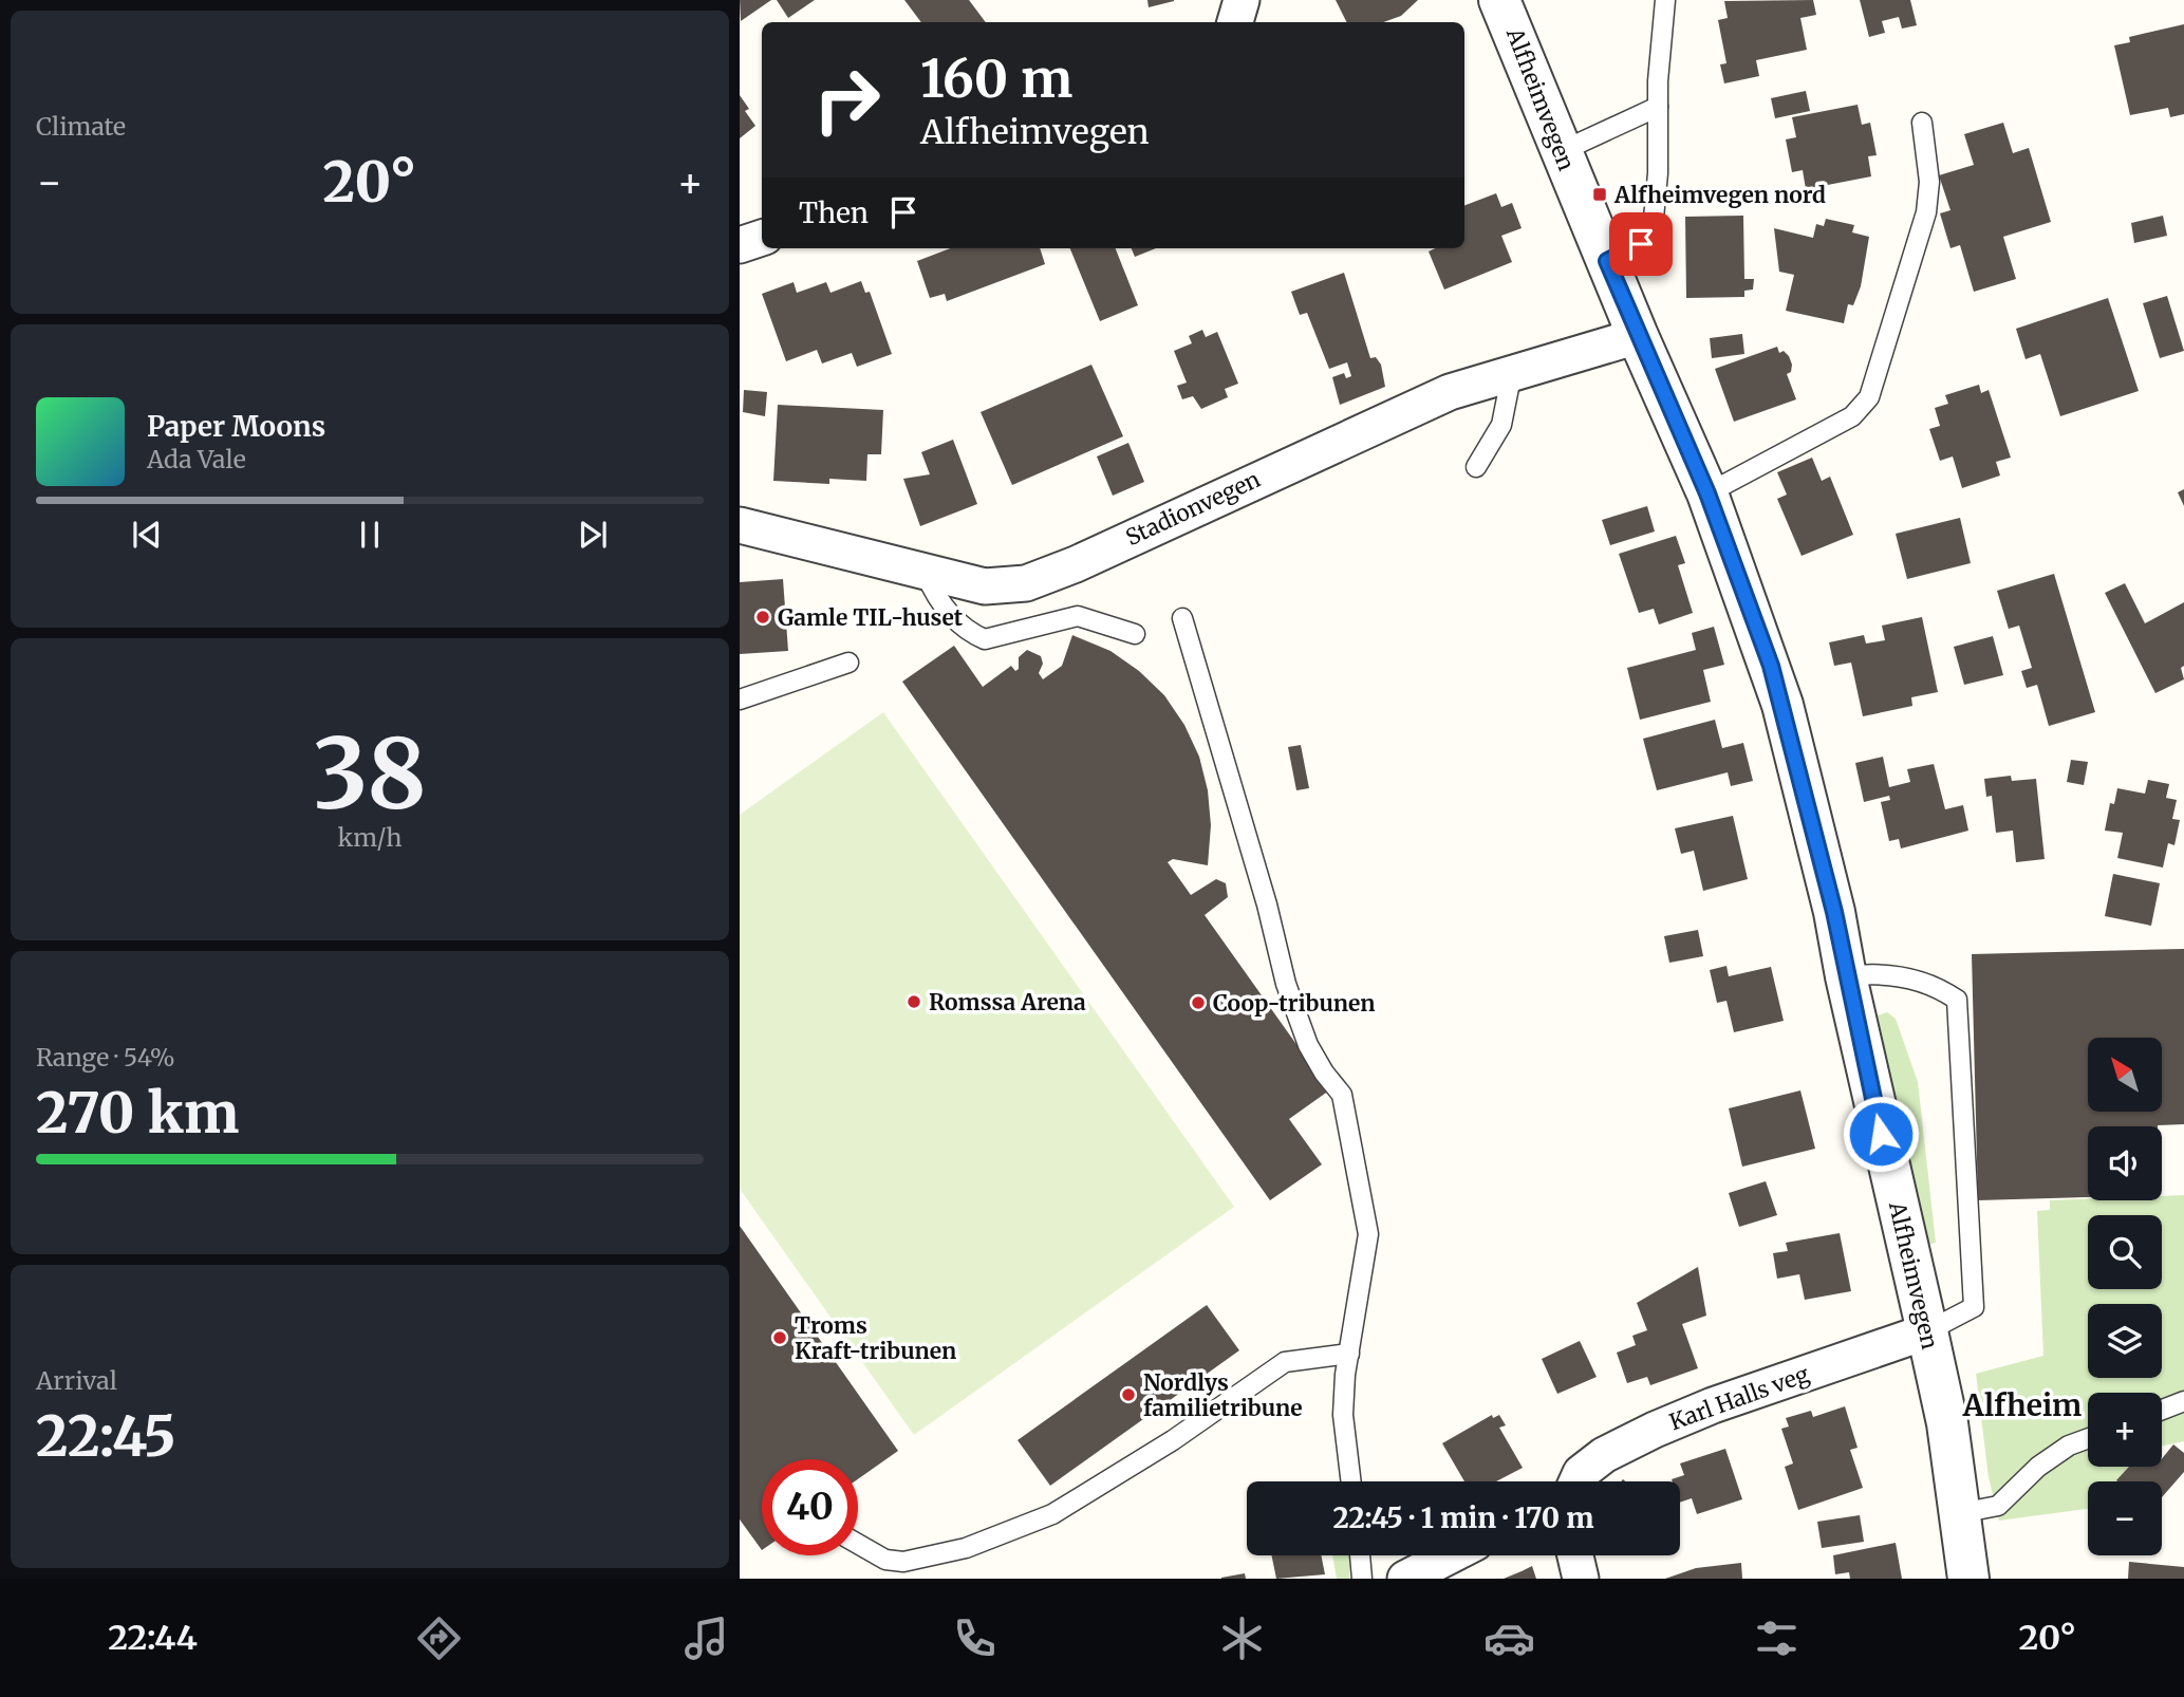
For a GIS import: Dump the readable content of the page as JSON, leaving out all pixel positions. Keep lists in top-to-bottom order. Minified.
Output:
{"streets":{"street":["Alfheimvegen","Stadionvegen","Karl Halls veg"]},"crossings":[["Alfheimvegen","Stadionvegen"],["Alfheimvegen","Karl Halls veg"]],"districts":["Alfheim"],"places":{"transit":["Alfheimvegen nord"],"other":["Gamle TIL-huset","Romssa Arena","Coop-tribunen","Troms Kraft-tribunen","Nordlys familietribune"]},"north":"top left","page":{"tile":["Climate",["38","km/h"],["Range · 54%","270 km"],["Arrival","22:45"]],"turn":["160 m","Alfheimvegen"],"heat":["−","20°","+"],"then":"Then","song":["Paper Moons","Ada Vale"],"map_buttons":["+","−"],"limit":"40","trip":"22:45 · 1 min · 170 m","tabs":["22:44","20°"]}}
